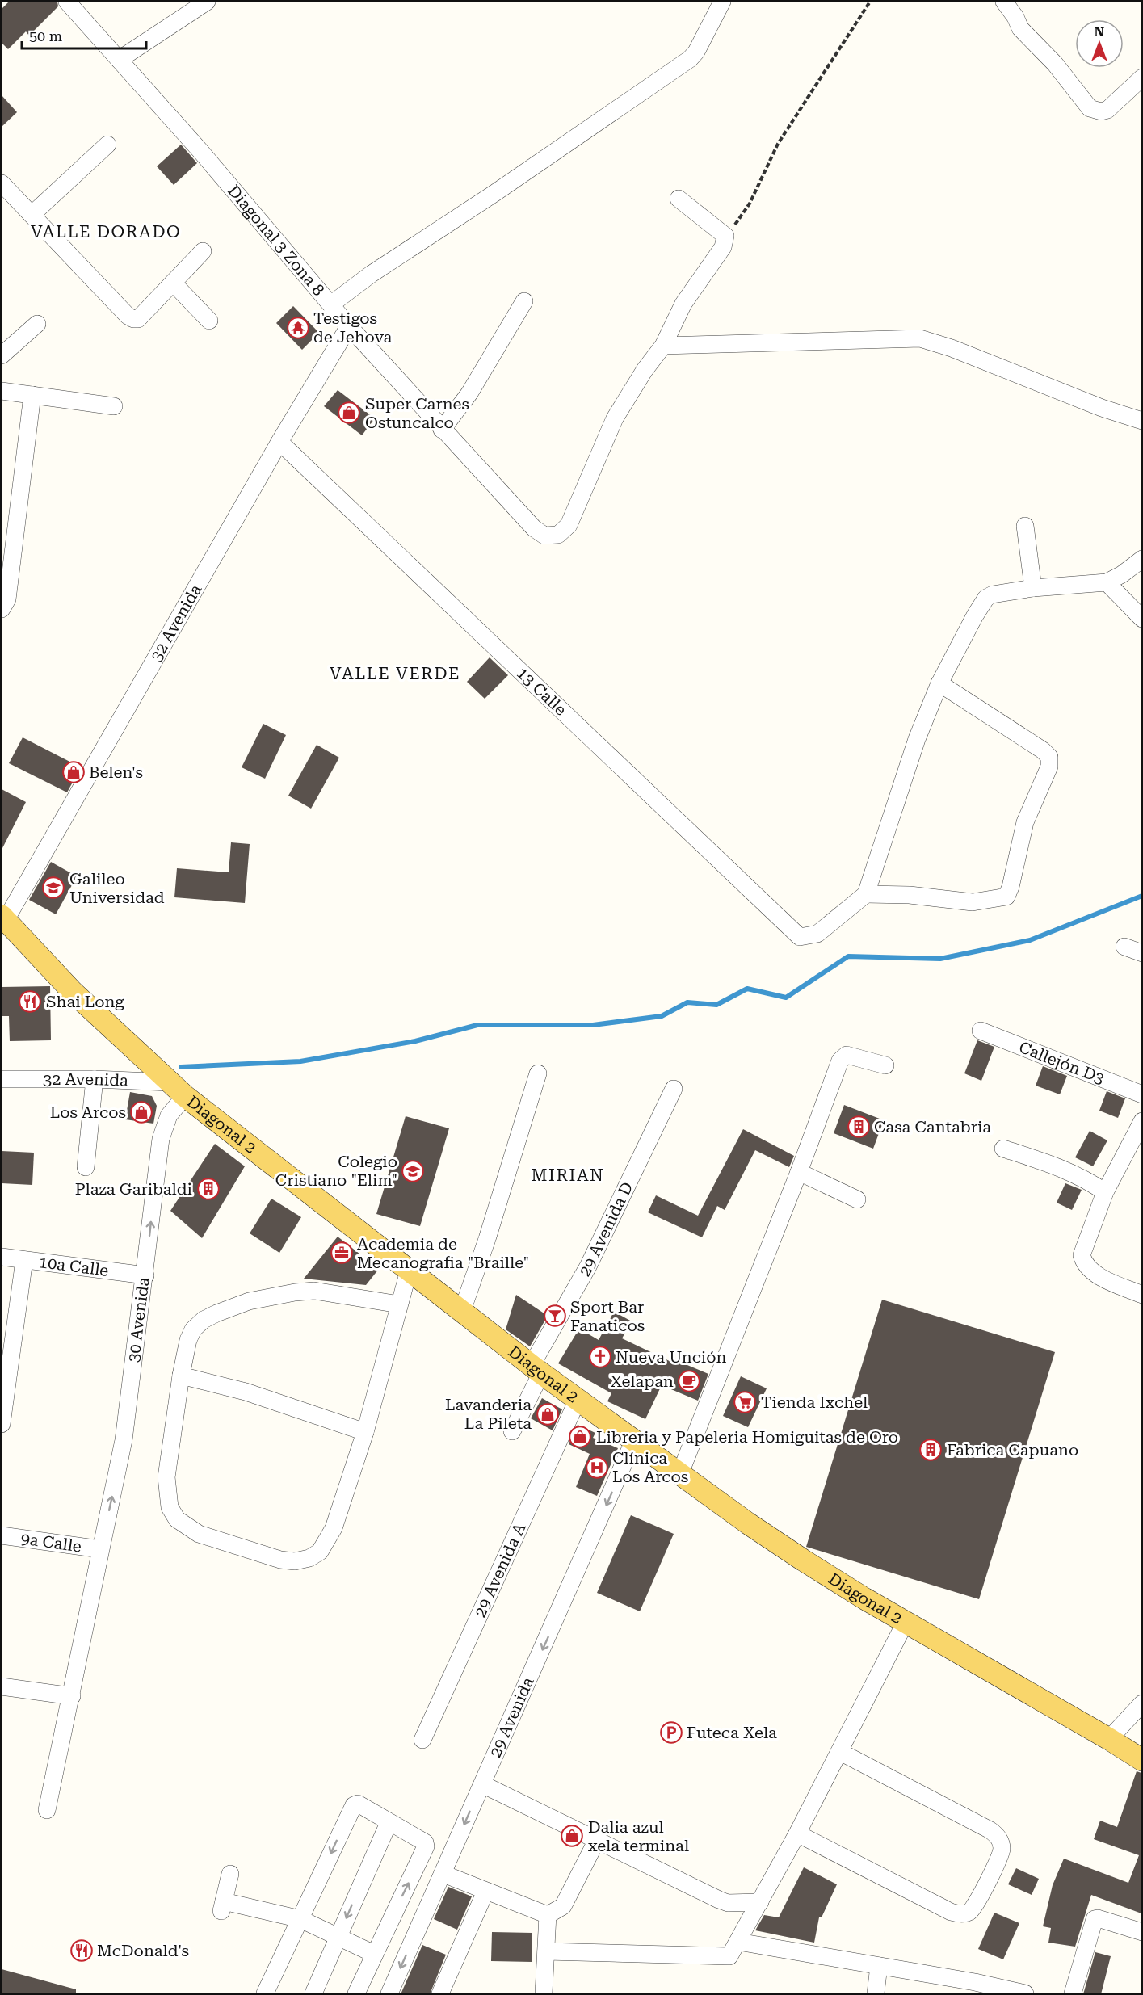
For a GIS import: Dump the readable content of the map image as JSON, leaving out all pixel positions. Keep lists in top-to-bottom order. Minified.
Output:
{"streets":{"main road":["Diagonal 2"],"street":["Diagonal 3 Zona 8","32 Avenida","13 Calle","Callejón D3","29 Avenida D","10a Calle","30 Avenida","9a Calle","29 Avenida A","29 Avenida"]},"crossings":[["Diagonal 3 Zona 8","32 Avenida"],["32 Avenida","13 Calle"],["32 Avenida","Diagonal 2"],["32 Avenida","30 Avenida"],["Diagonal 2","29 Avenida D"],["Diagonal 2","30 Avenida"],["Diagonal 2","29 Avenida A"],["Diagonal 2","29 Avenida"],["10a Calle","30 Avenida"],["30 Avenida","9a Calle"]],"districts":["VALLE DORADO","VALLE VERDE","MIRIAN"],"places":{"temple":["Testigos de Jehova"],"shop":["Super Carnes Ostuncalco","Belen's","Los Arcos","Lavanderia La Pileta","Libreria y Papeleria Homiguitas de Oro","Dalia azul xela terminal"],"school or university":["Galileo Universidad","Colegio Cristiano \"Elim\""],"restaurant":["Shai Long","McDonald's"],"building":["Casa Cantabria","Plaza Garibaldi","Fabrica Capuano"],"office":["Academia de Mecanografia \"Braille\""],"bar":["Sport Bar Fanaticos"],"church":["Nueva Unción"],"cafe":["Xelapan"],"supermarket":["Tienda Ixchel"],"hospital":["Clínica Los Arcos"],"parking":["Futeca Xela"]},"scale_bar":"50 m","north":"top"}
